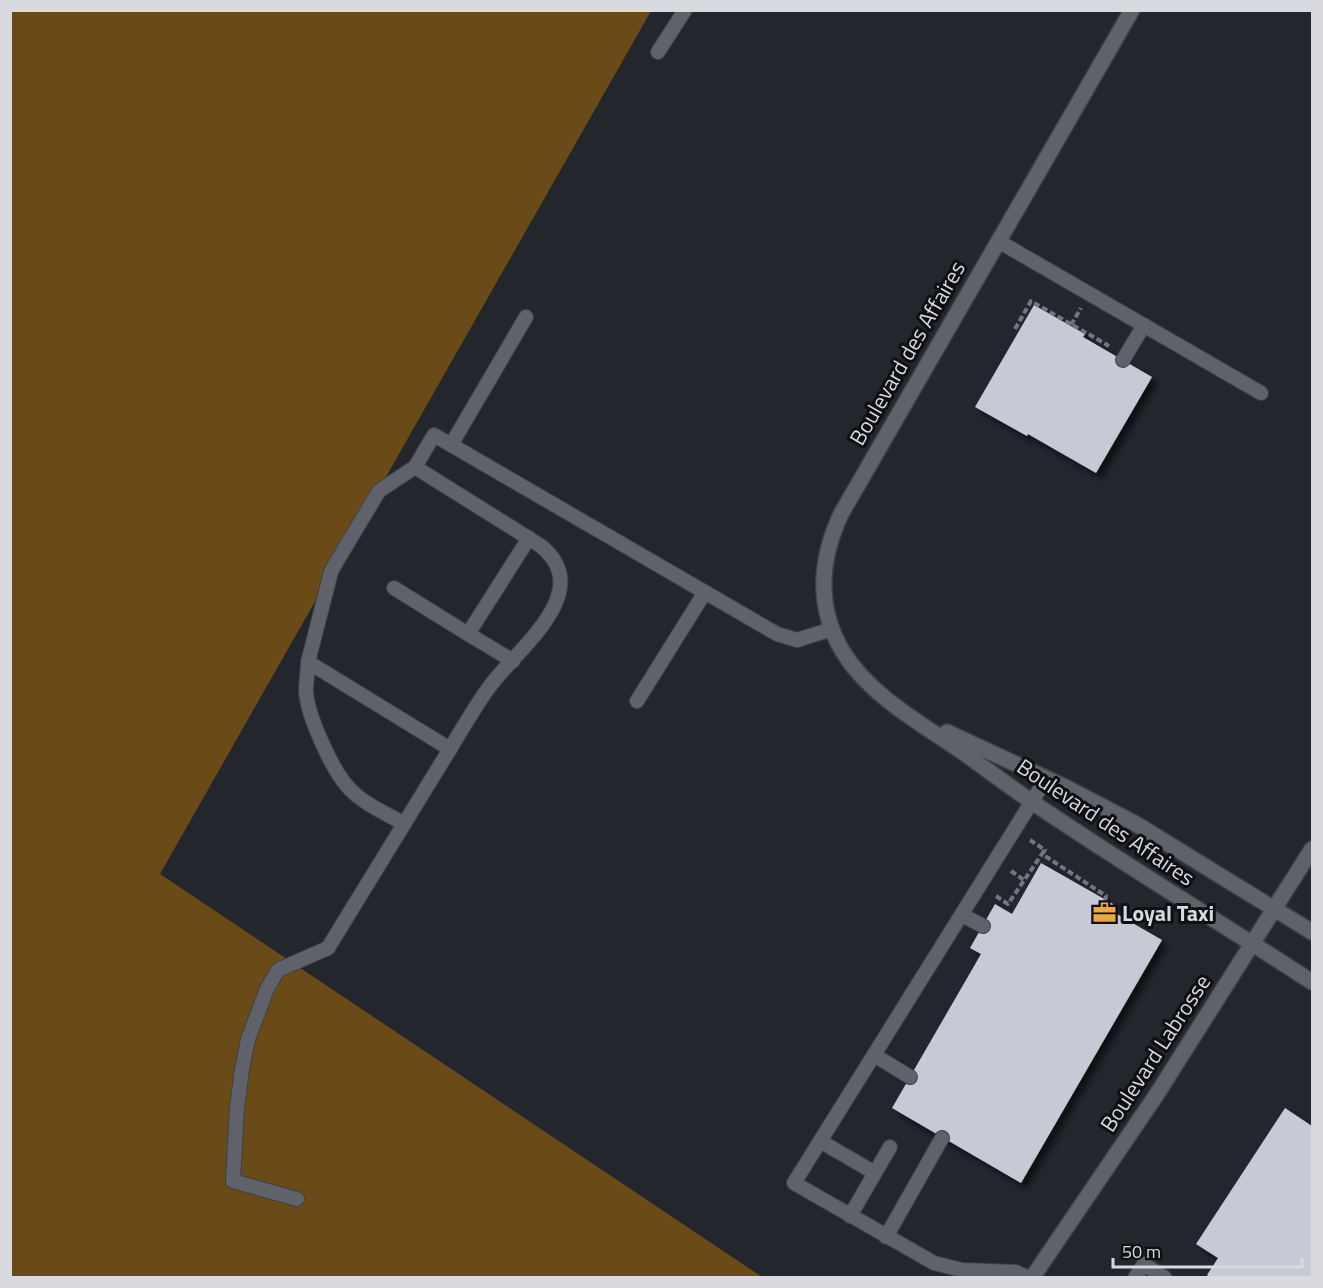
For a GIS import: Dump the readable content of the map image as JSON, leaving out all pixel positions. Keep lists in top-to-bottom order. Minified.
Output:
{"streets":{"street":["Boulevard des Affaires","Boulevard Labrosse"]},"crossings":[["Boulevard des Affaires","Boulevard Labrosse"]],"places":{"office":["Loyal Taxi"]},"scale_bar":"50 m"}
